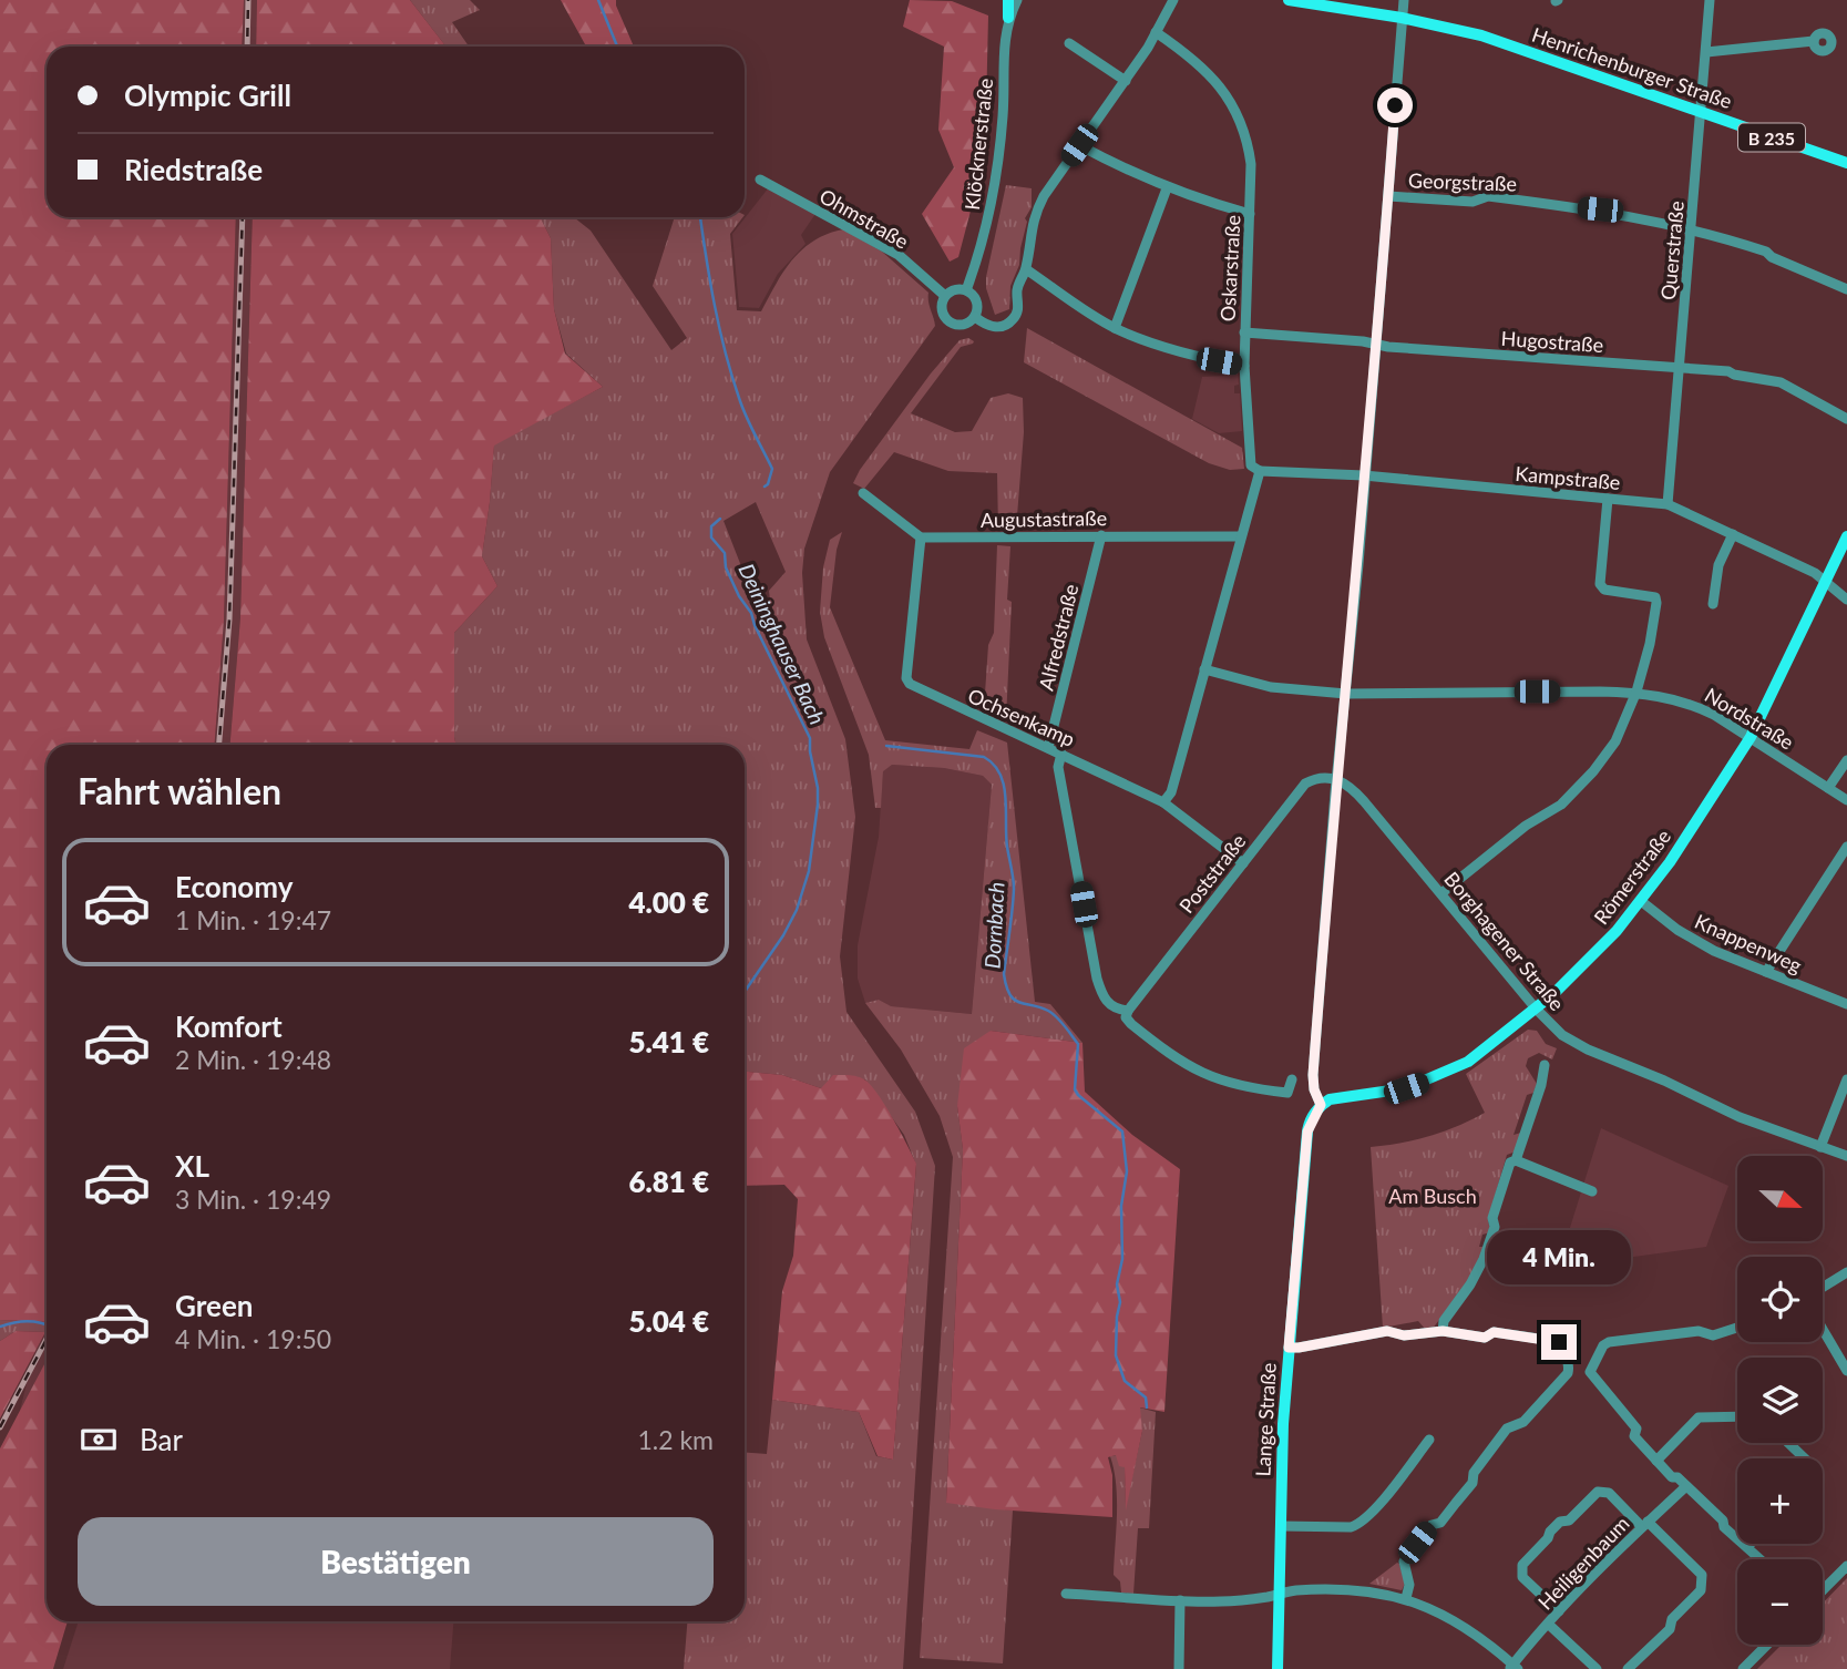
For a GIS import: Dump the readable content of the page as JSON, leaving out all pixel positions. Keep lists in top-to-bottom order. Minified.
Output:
{"streets":{"main road":["Henrichenburger Straße","B 235","Römerstraße","Lange Straße"],"street":["Klöcknerstraße","Georgstraße","Ohmstraße","Querstraße","Oskarstraße","Hugostraße","Kampstraße","Augustastraße","Alfredstraße","Ochsenkamp","Nordstraße","Poststraße","Borghagener Straße","Knappenweg","Heiligenbaum"]},"crossings":[["Henrichenburger Straße","B 235"],["Henrichenburger Straße","Querstraße"],["Klöcknerstraße","Ohmstraße"],["Georgstraße","Querstraße"],["Querstraße","Hugostraße"],["Querstraße","Kampstraße"],["Oskarstraße","Hugostraße"],["Oskarstraße","Kampstraße"],["Kampstraße","Römerstraße"],["Augustastraße","Alfredstraße"],["Augustastraße","Ochsenkamp"],["Alfredstraße","Ochsenkamp"],["Ochsenkamp","Poststraße"],["Nordstraße","Römerstraße"],["Poststraße","Borghagener Straße"],["Römerstraße","Borghagener Straße"],["Römerstraße","Knappenweg"],["Römerstraße","Lange Straße"]],"water":["Deininghauser Bach","Dornbach"],"parks":["Am Busch"],"north":"right","page":{"banner":["Olympic Grill","Riedstraße"],"heading":"Fahrt wählen","list":[{"name":"Economy","note":"1 Min. · 19:47","value":"4.00 €"},{"name":"Komfort","note":"2 Min. · 19:48","value":"5.41 €"},{"name":"XL","note":"3 Min. · 19:49","value":"6.81 €"},{"name":"Green","note":"4 Min. · 19:50","value":"5.04 €"}],"map_buttons":["+","−"],"bubble":"4 Min.","pay":["Bar","1.2 km"],"buttons":"Bestätigen"}}
